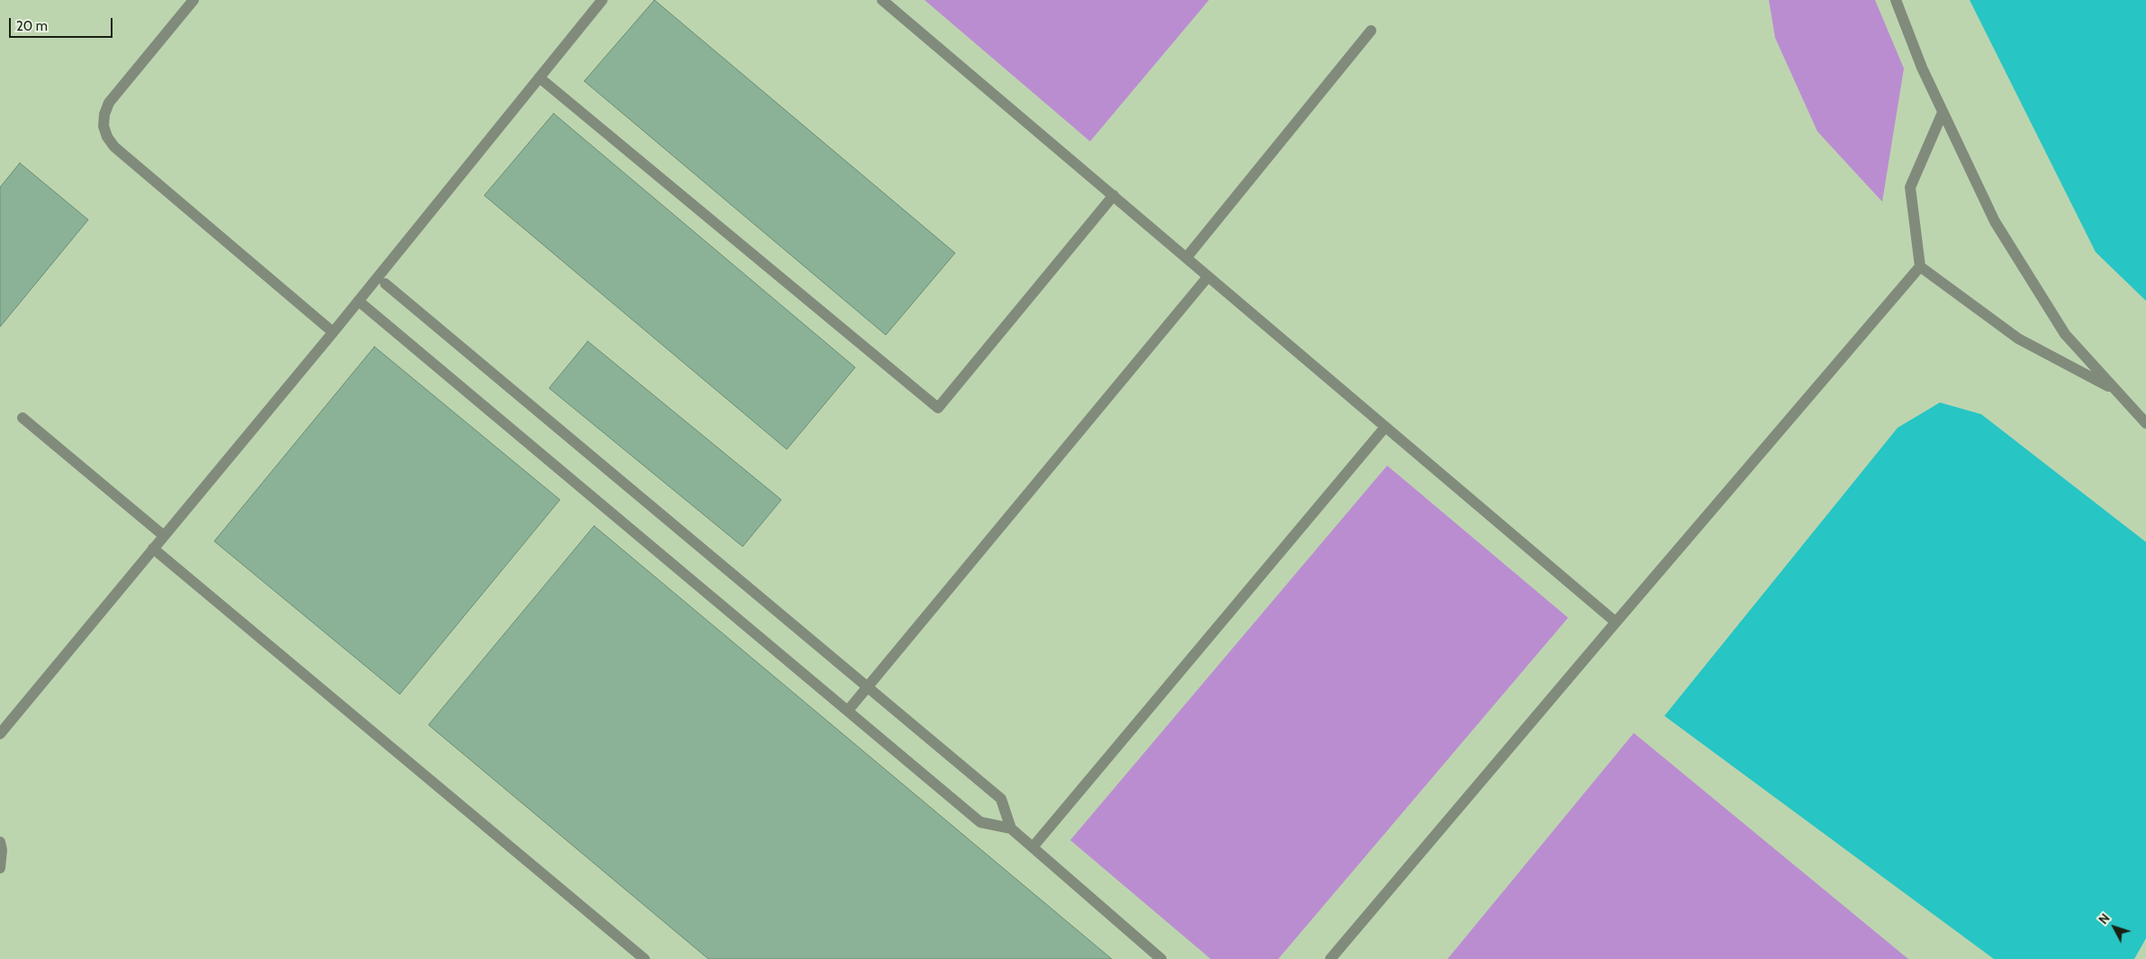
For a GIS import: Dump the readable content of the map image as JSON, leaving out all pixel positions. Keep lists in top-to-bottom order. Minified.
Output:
{"scale_bar":"20 m","north":"top left"}
